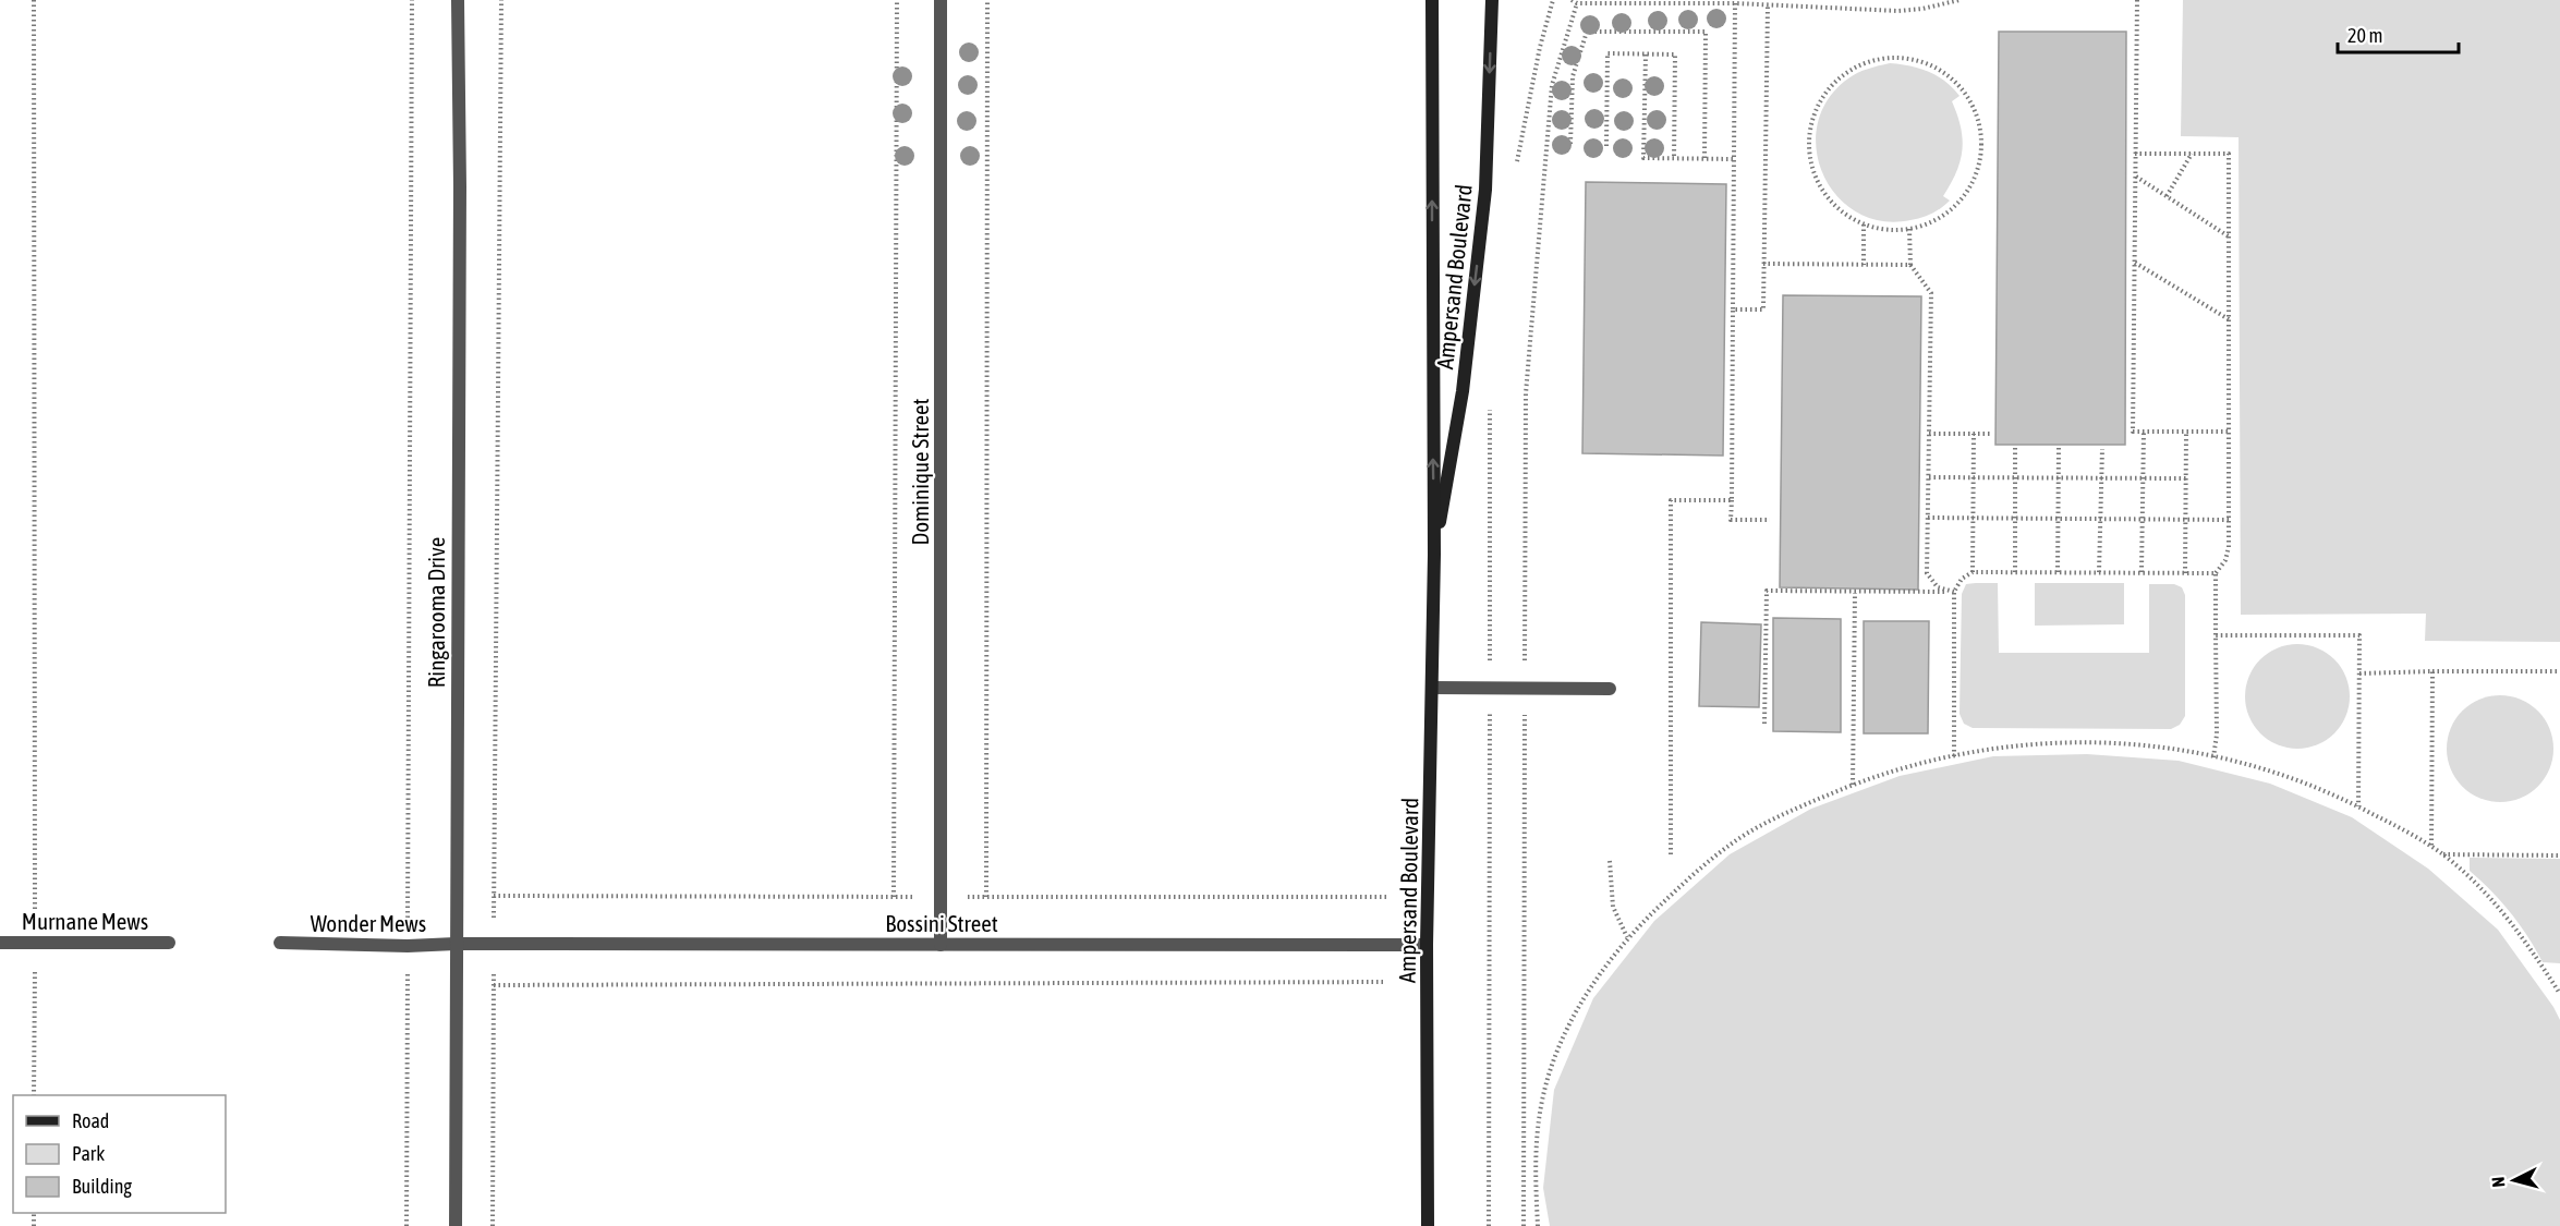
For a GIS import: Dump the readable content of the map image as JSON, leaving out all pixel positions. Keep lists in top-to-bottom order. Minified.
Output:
{"streets":{"street":["Ampersand Boulevard","Dominique Street","Ringarooma Drive","Murnane Mews","Wonder Mews","Bossini Street"]},"crossings":[["Ampersand Boulevard","Bossini Street"],["Dominique Street","Bossini Street"],["Ringarooma Drive","Wonder Mews"],["Ringarooma Drive","Bossini Street"],["Wonder Mews","Bossini Street"]],"legend":["Road","Park","Building"],"scale_bar":"20 m","north":"left"}
